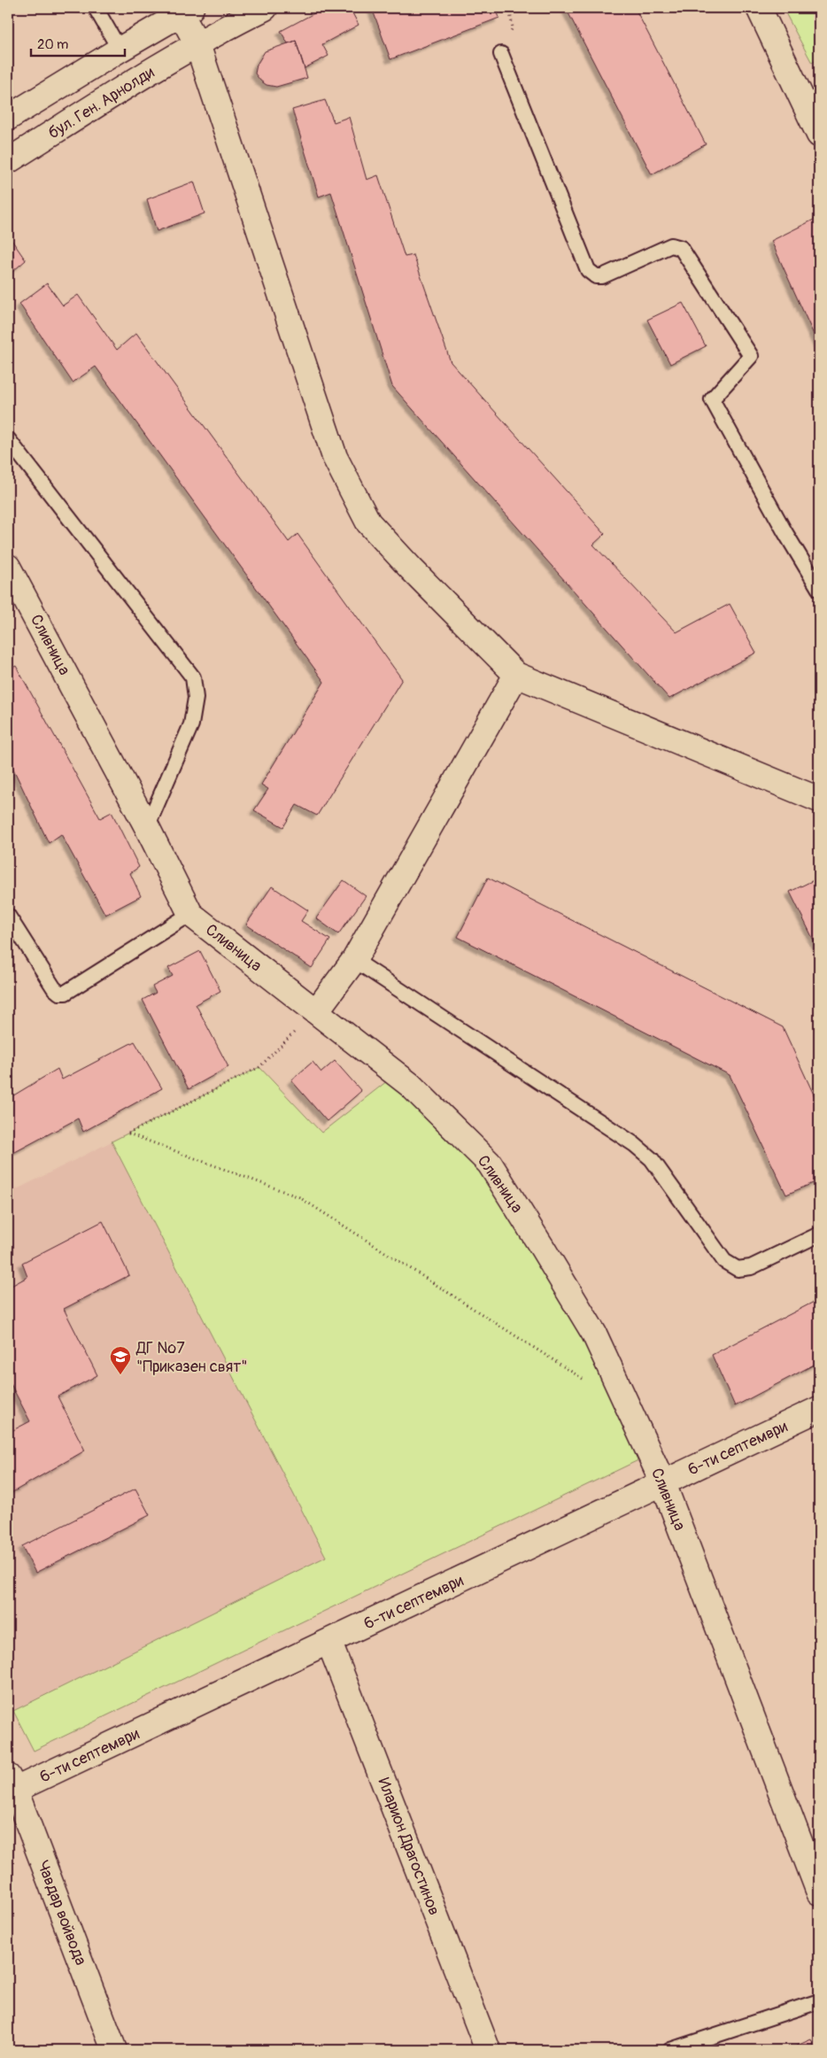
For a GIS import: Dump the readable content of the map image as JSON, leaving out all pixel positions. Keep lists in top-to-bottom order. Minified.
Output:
{"streets":{"street":["бул. Ген. Арнолди","Сливница","6-ти септември","Иларион Драгостинов","Чавдар войвода"]},"crossings":[["Сливница","6-ти септември"],["6-ти септември","Иларион Драгостинов"],["6-ти септември","Чавдар войвода"]],"places":{"school or university":["ДГ №7 \"Приказен свят\""]},"scale_bar":"20 m"}
